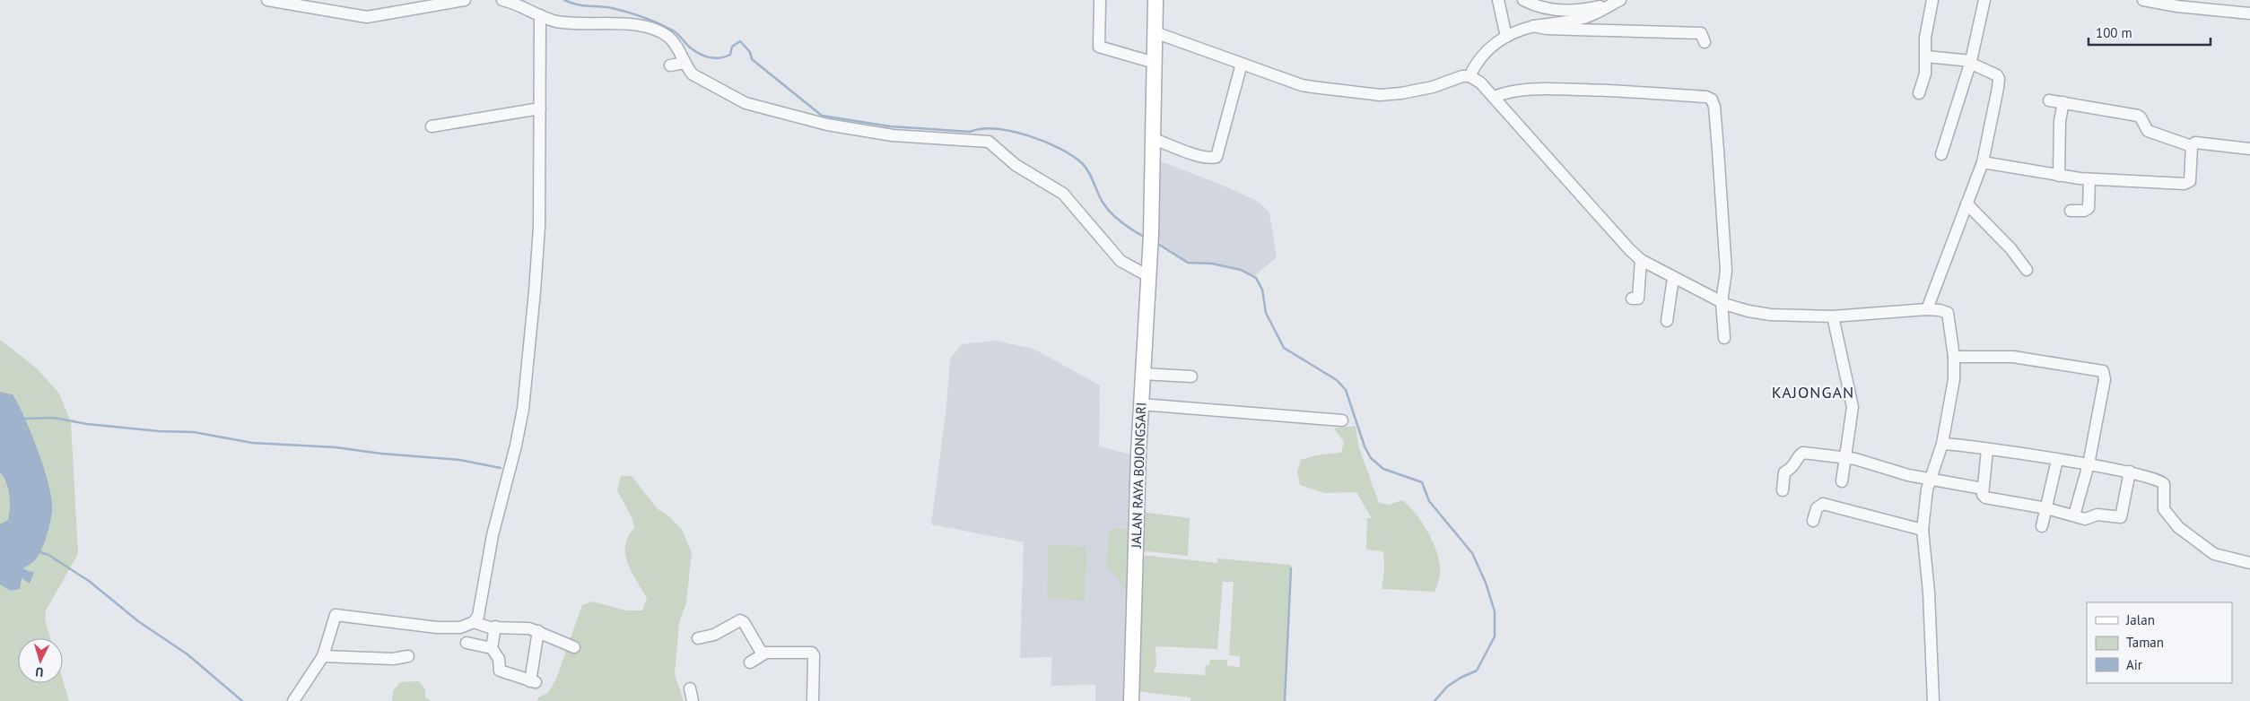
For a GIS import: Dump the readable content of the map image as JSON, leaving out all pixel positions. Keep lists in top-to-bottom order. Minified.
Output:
{"streets":{"main road":["JALAN RAYA BOJONGSARI"]},"districts":["KAJONGAN"],"legend":["Jalan","Taman","Air"],"scale_bar":"100 m","north":"bottom"}
